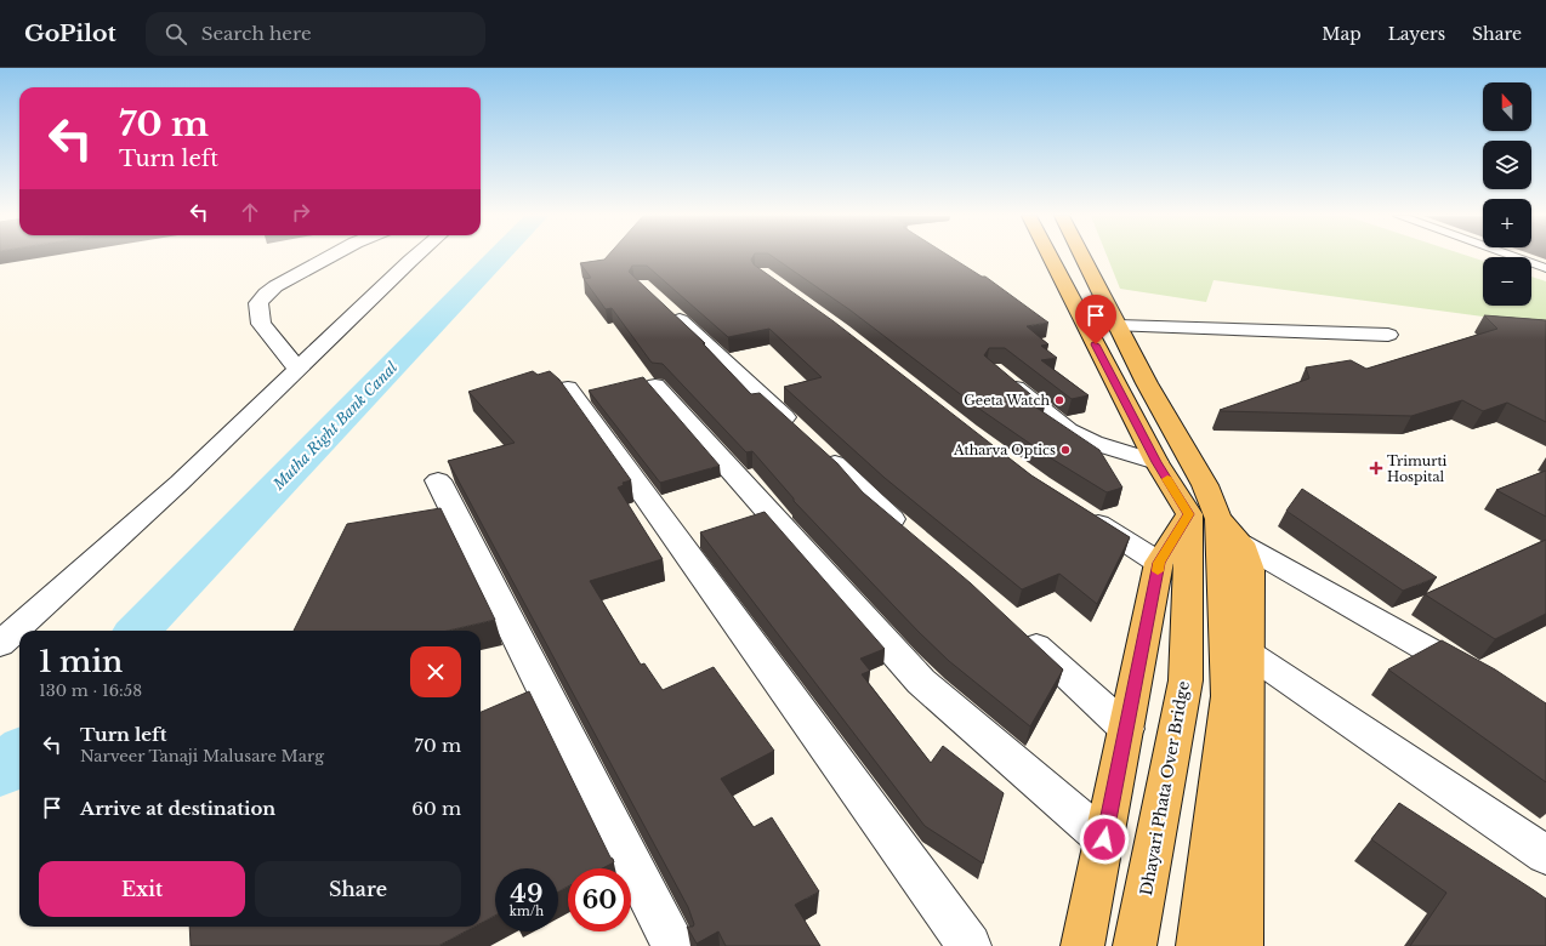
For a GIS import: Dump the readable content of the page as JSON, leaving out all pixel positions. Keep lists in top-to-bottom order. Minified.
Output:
{"streets":{"main road":["Dhayari Phata Over Bridge"]},"water":["Mutha Right Bank Canal"],"places":{"other":["Geeta Watch","Atharva Optics"],"health":["Trimurti Hospital"]},"north":"top","page":{"header":"GoPilot","search":"Search here","nav":["Map","Layers","Share"],"map_buttons":["+","−"],"turn":["70 m","Turn left"],"heading":["1 min","130 m · 16:58"],"list":[{"name":"Turn left","note":"Narveer Tanaji Malusare Marg","value":"70 m"},{"name":"Arrive at destination","value":"60 m"}],"buttons":["Exit","Share"],"speed":"49 km/h","limit":"60"}}
